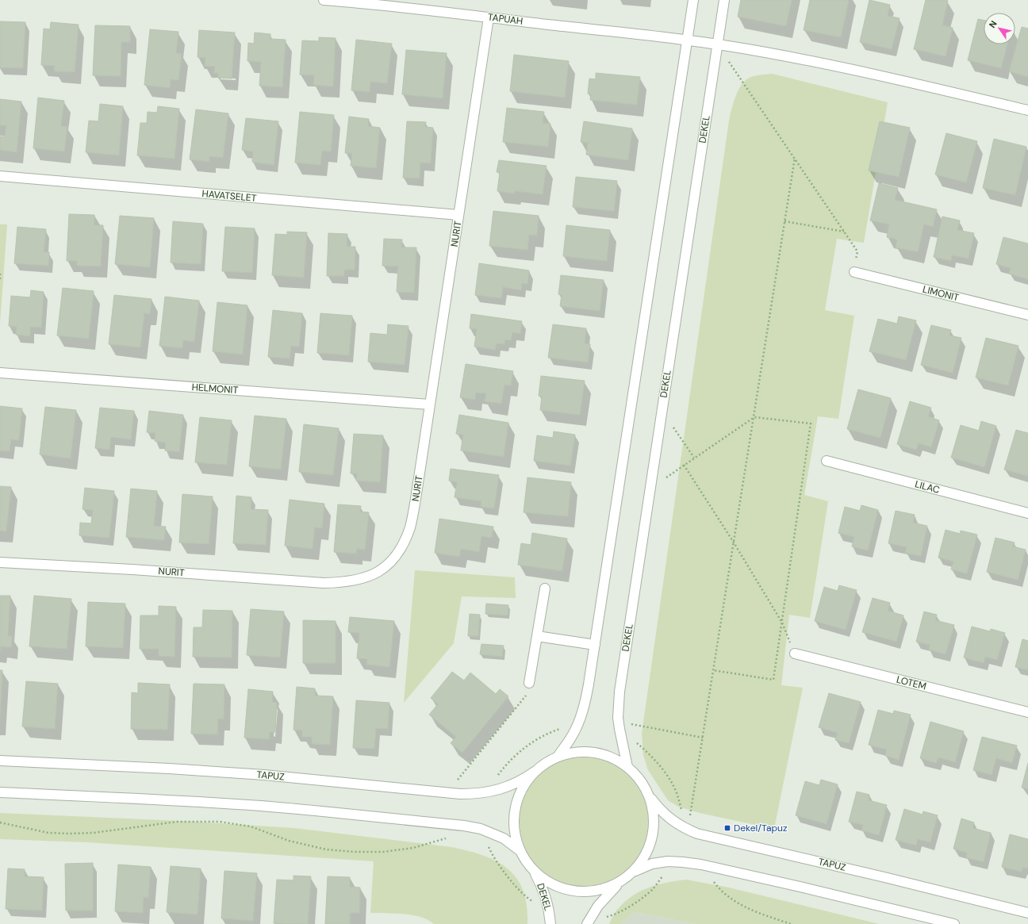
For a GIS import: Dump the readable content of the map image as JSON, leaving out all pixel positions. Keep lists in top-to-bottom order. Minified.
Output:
{"streets":{"street":["TAPUAH","DEKEL","HAVATSELET","NURIT","LIMONIT","HELMONIT","LILAC","LOTEM","TAPUZ"]},"crossings":[["TAPUAH","DEKEL"],["TAPUAH","NURIT"],["HAVATSELET","NURIT"],["NURIT","HELMONIT"]],"places":{"transit":["Dekel/Tapuz"]},"north":"top left"}
